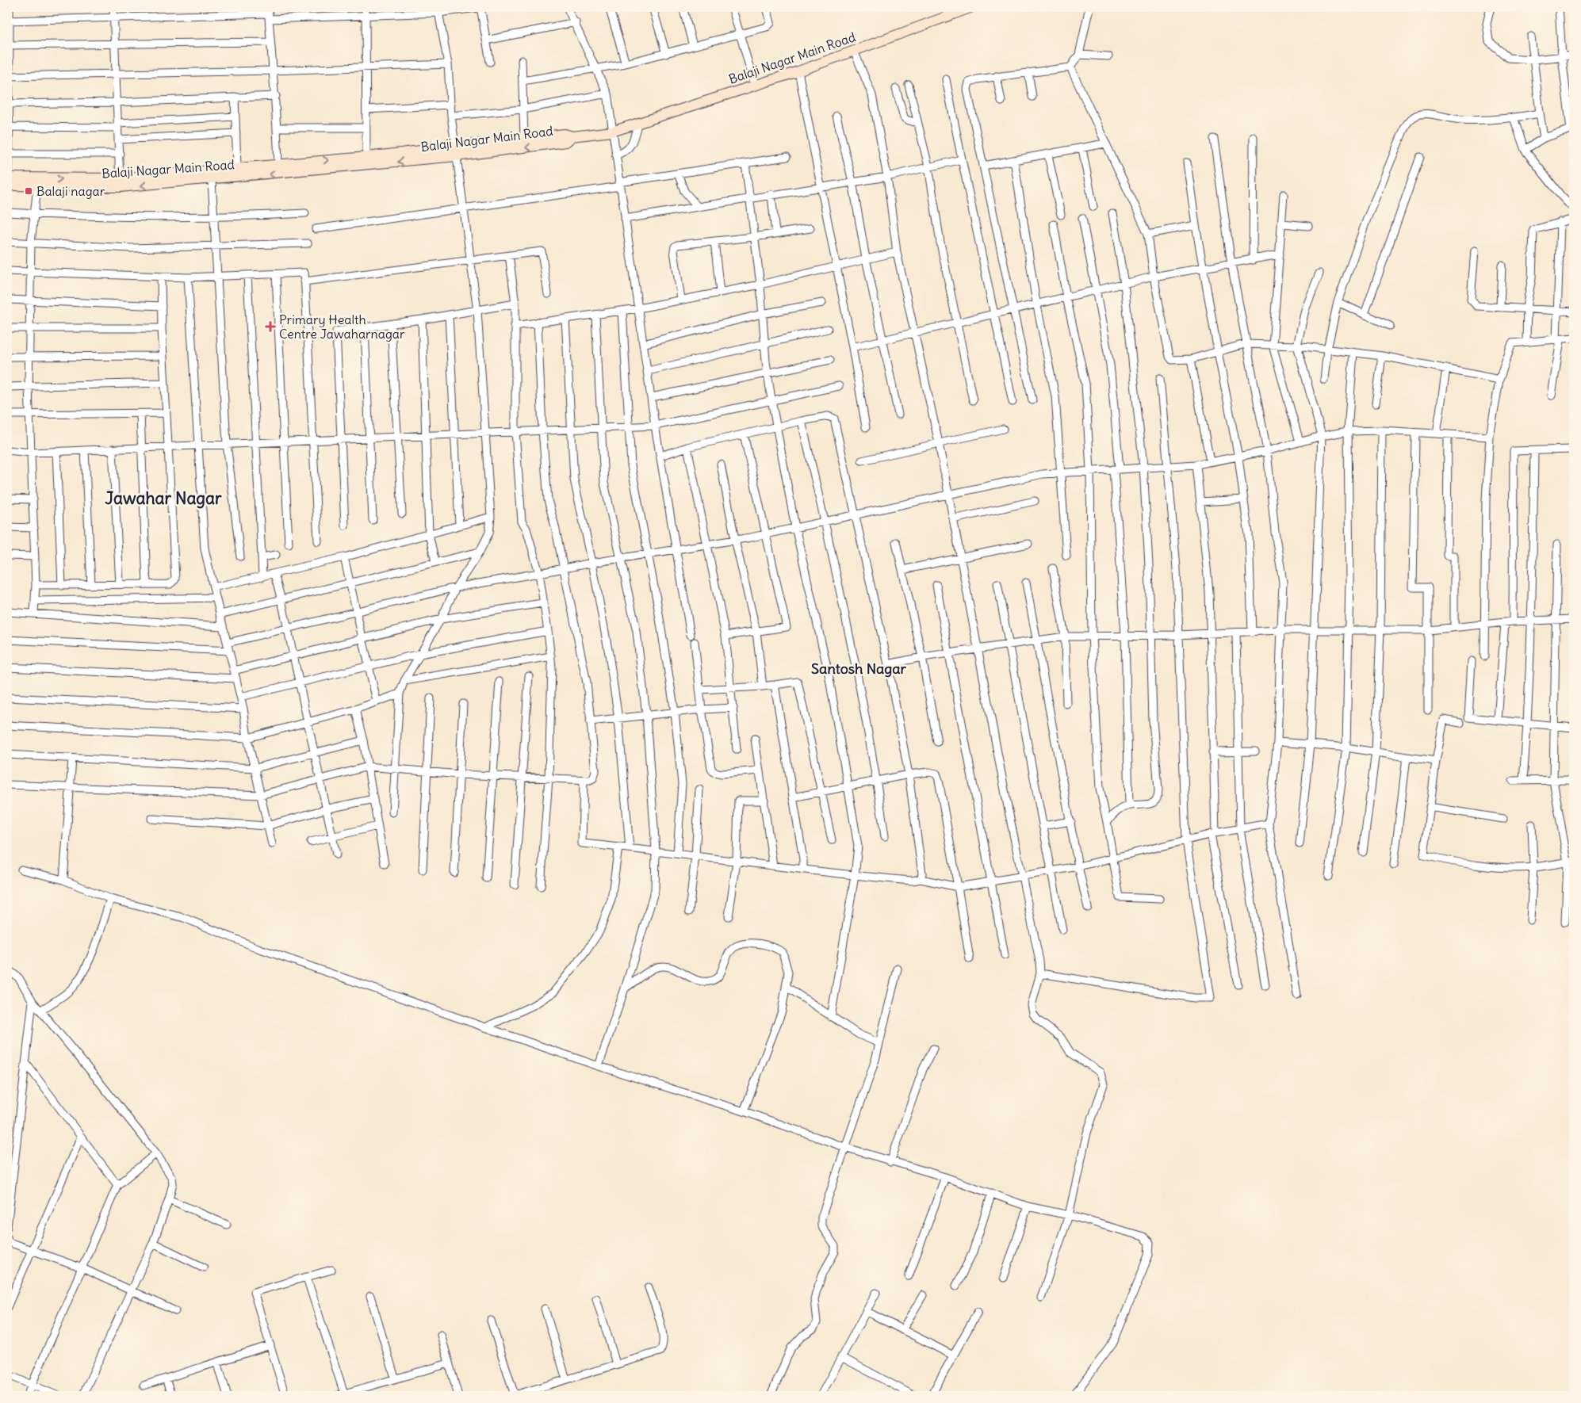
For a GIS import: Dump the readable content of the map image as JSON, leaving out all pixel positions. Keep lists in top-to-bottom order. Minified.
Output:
{"streets":{"street":["Balaji Nagar Main Road"]},"districts":["Jawahar Nagar","Santosh Nagar"],"places":{"transit":["Balaji nagar"],"health":["Primary Health Centre Jawaharnagar"]}}
